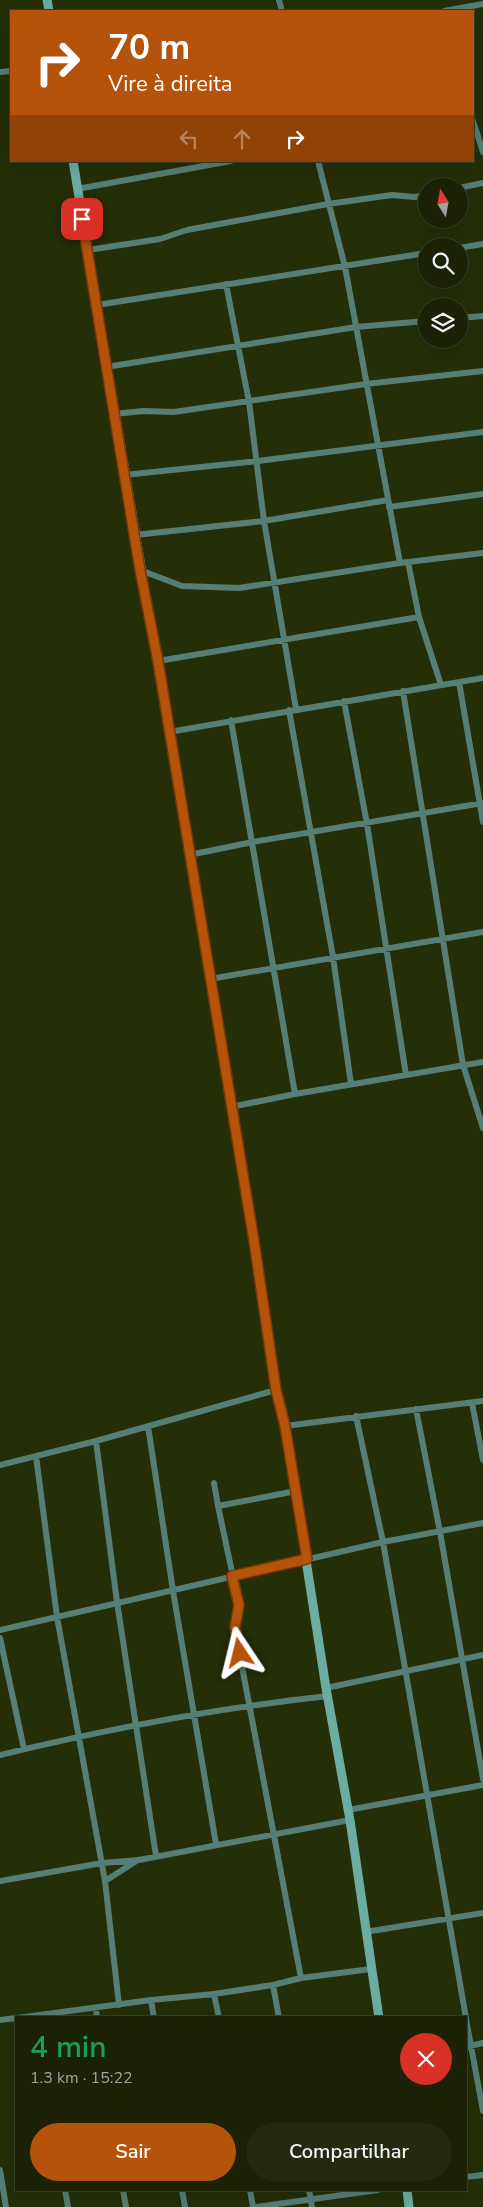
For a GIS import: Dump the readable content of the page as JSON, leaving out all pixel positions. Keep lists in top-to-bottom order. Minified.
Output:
{"north":"top","page":{"turn":["70 m","Vire à direita"],"heading":["4 min","1.3 km · 15:22"],"buttons":["Sair","Compartilhar"]}}
